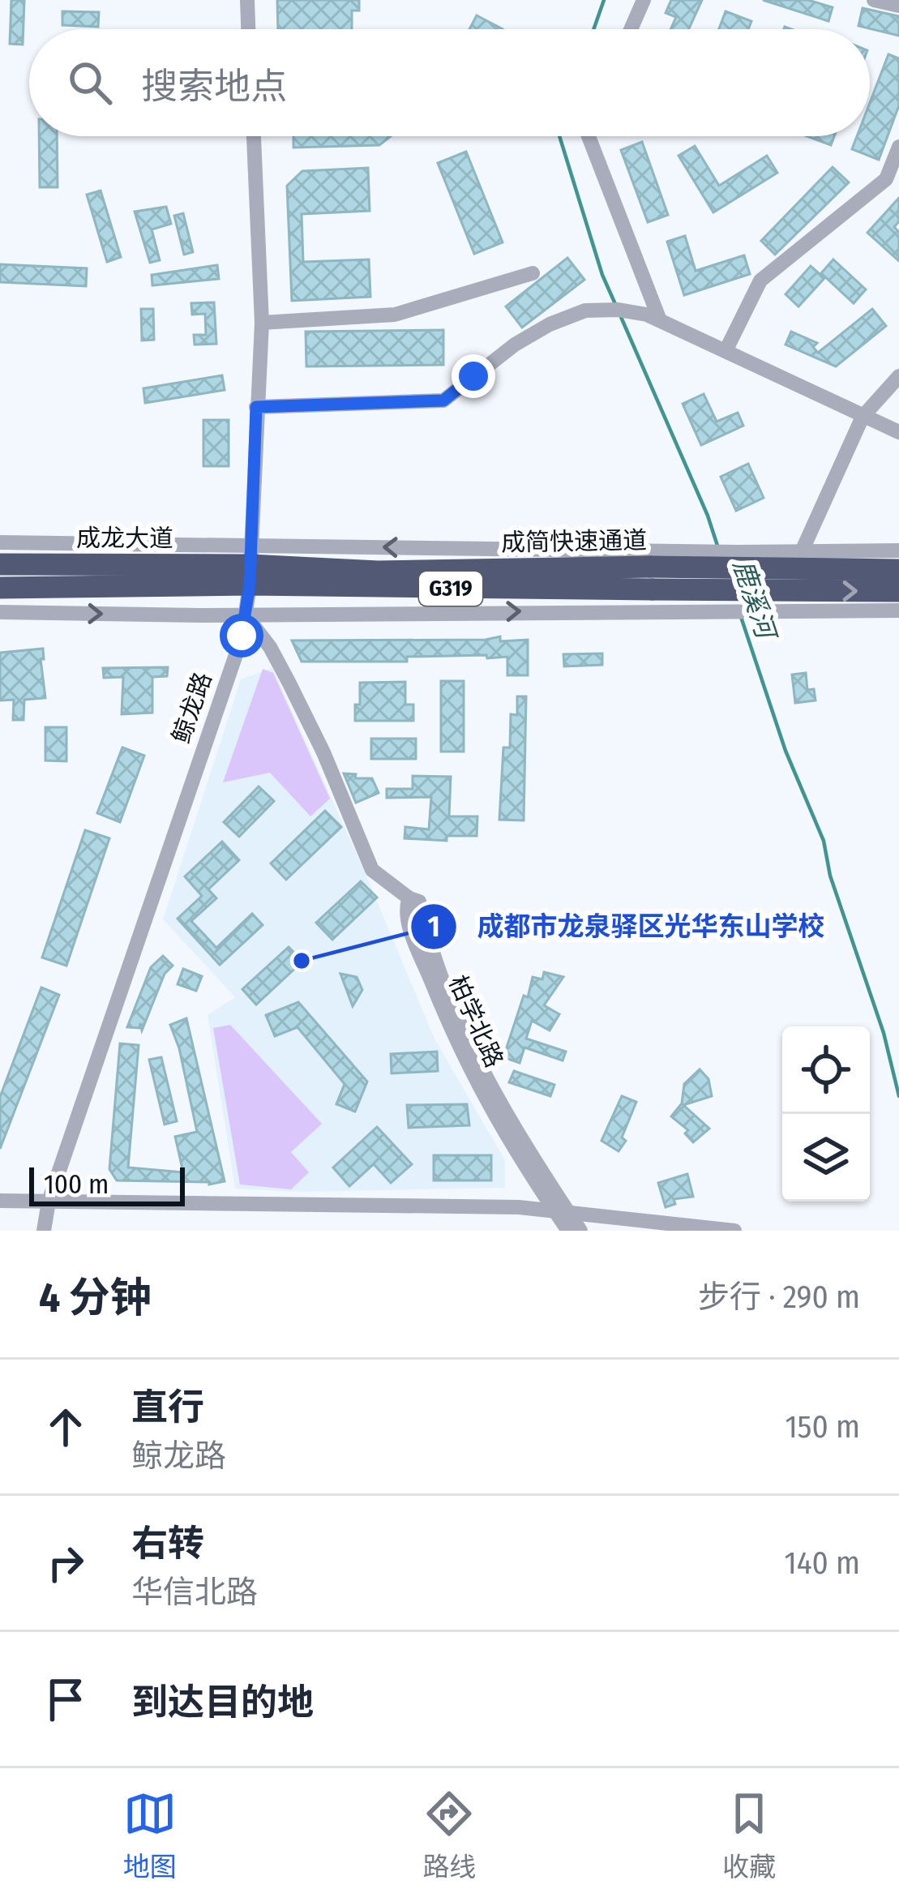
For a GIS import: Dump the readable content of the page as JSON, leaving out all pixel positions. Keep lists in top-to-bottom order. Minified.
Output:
{"streets":{"highway":["成龙大道","成简快速通道","G319"],"street":["鲸龙路","柏学北路"]},"crossings":[["成龙大道","成简快速通道"],["成龙大道","鲸龙路"],["成简快速通道","鲸龙路"],["鲸龙路","柏学北路"]],"water":["鹿溪河"],"places":["成都市龙泉驿区光华东山学校"],"scale_bar":"100 m","page":{"search":"搜索地点","scale":"100 m","heading":["4 分钟","步行 · 290 m"],"list":[["直行","鲸龙路","150 m"],["右转","华信北路","140 m"],"到达目的地"],"nav":["地图","路线","收藏"]}}
